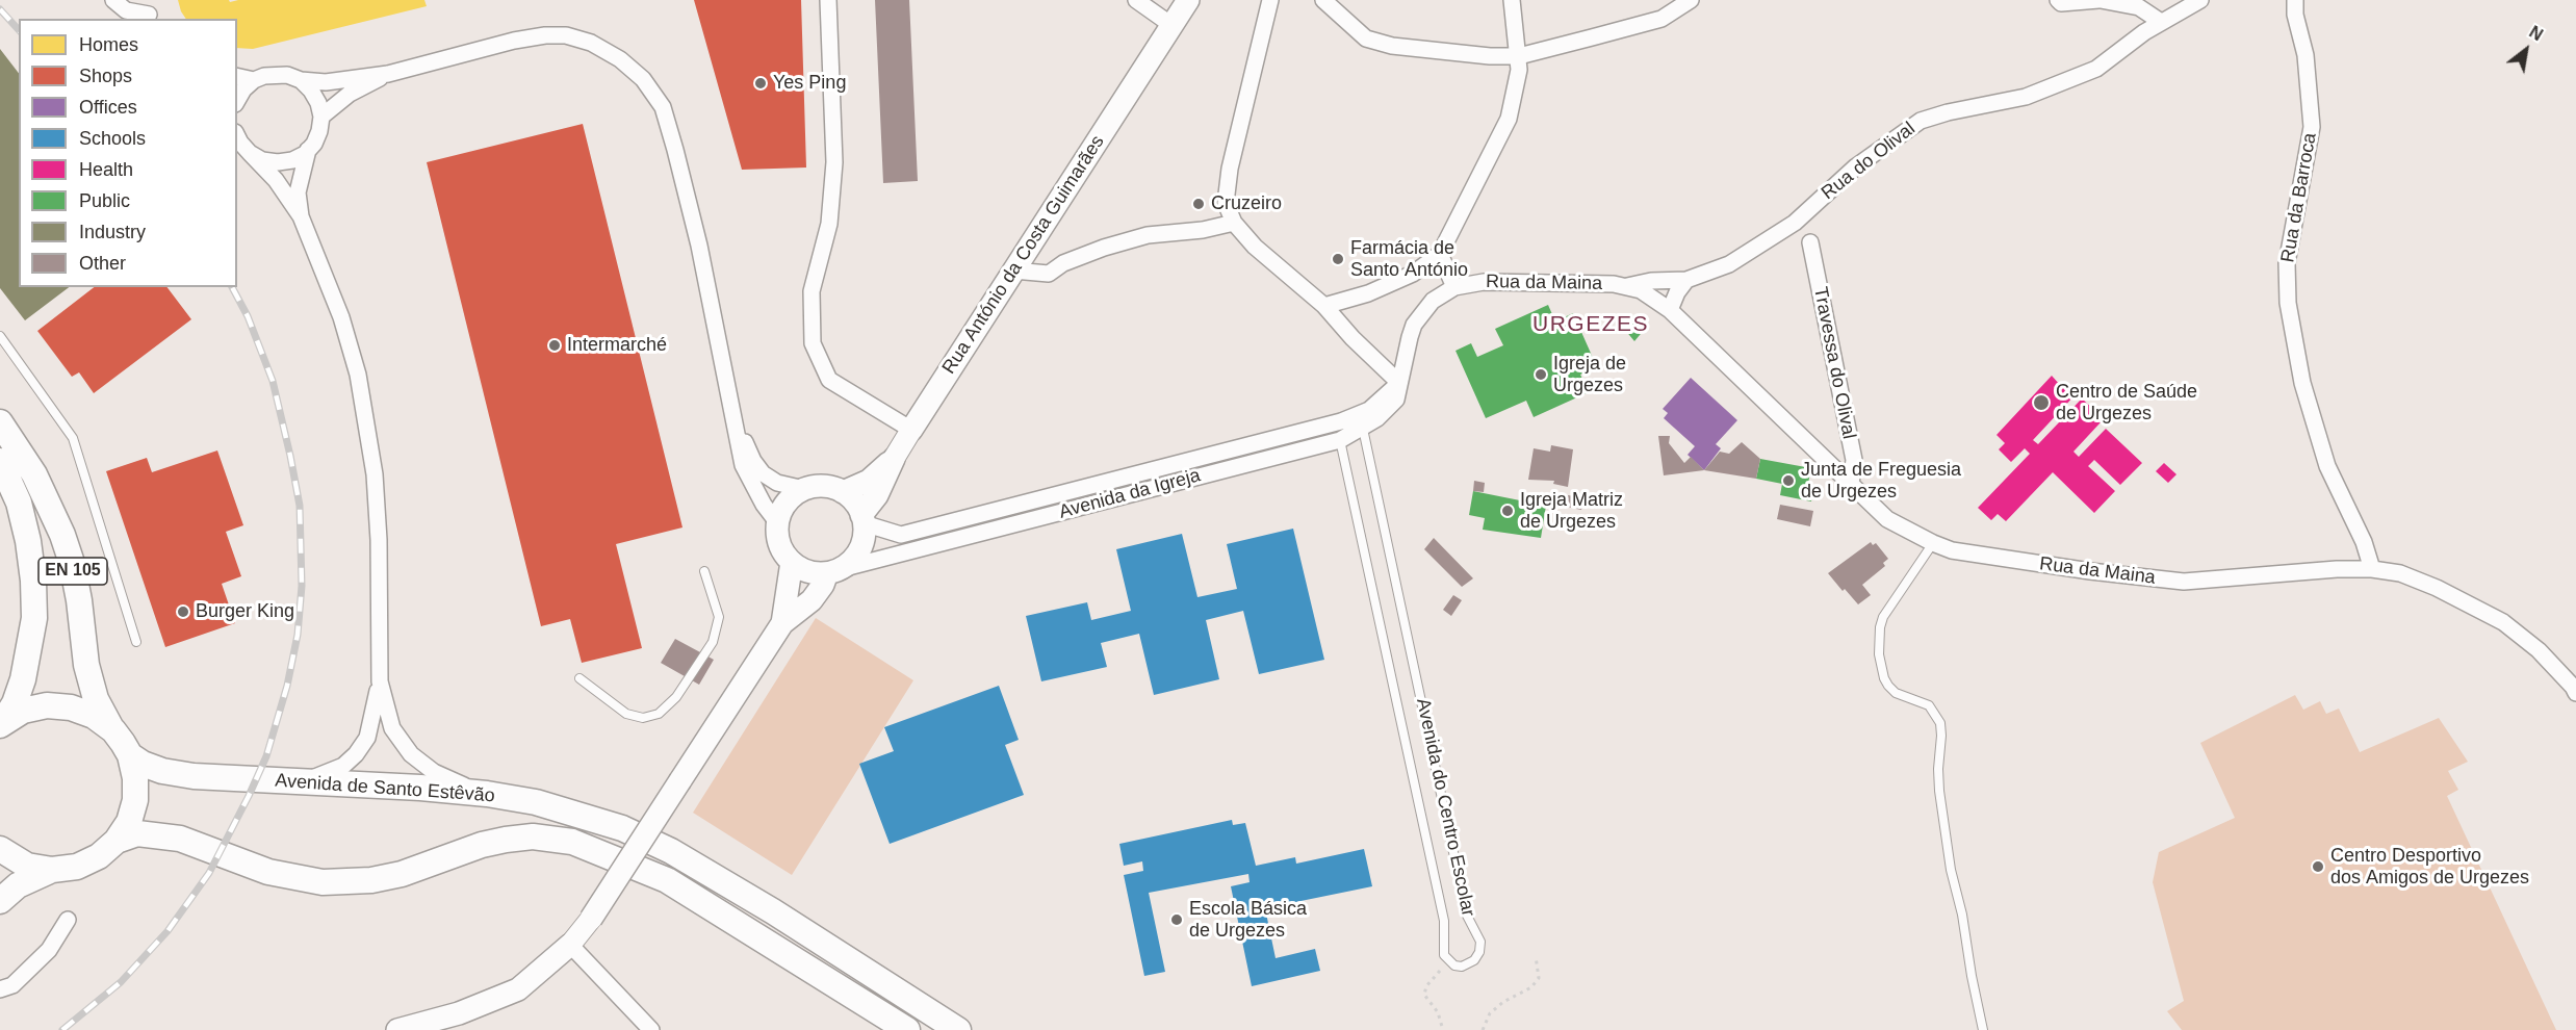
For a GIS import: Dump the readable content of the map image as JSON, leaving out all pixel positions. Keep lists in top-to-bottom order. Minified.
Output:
{"streets":{"main road":["Rua António da Costa Guimarães","EN 105","Avenida de Santo Estêvão"],"street":["Rua do Olival","Rua da Barroca","Rua da Maina","Travessa do Olival","Avenida da Igreja"],"lane":["Avenida do Centro Escolar"]},"crossings":[["Rua do Olival","Rua da Maina"],["Rua da Barroca","Rua da Maina"],["Rua António da Costa Guimarães","Avenida da Igreja"],["Rua da Maina","Travessa do Olival"],["Rua da Maina","Avenida da Igreja"],["Avenida da Igreja","Avenida do Centro Escolar"],["EN 105","Avenida de Santo Estêvão"]],"districts":["URGEZES"],"places":["Yes Ping","Cruzeiro","Farmácia de Santo António","Intermarché","Igreja de Urgezes","Centro de Saúde de Urgezes","Junta de Freguesia de Urgezes","Igreja Matriz de Urgezes","Burger King","Centro Desportivo dos Amigos de Urgezes","Escola Básica de Urgezes"],"legend":["Homes","Shops","Offices","Schools","Health","Public","Industry","Other"],"north":"top right"}
